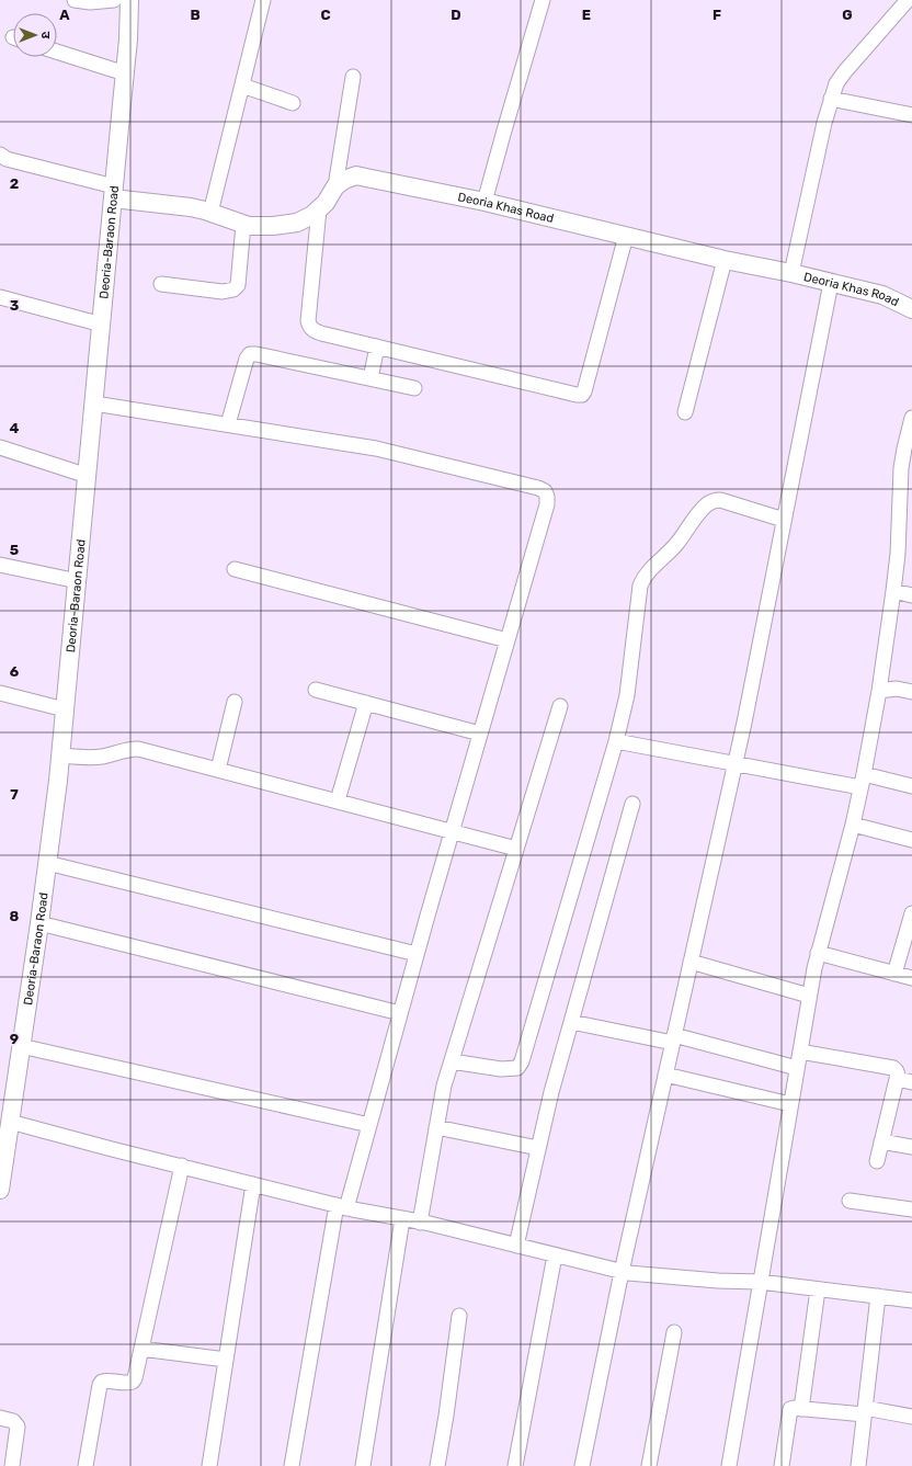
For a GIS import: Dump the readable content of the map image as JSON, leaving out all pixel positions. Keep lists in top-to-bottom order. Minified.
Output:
{"streets":{"street":["Deoria Khas Road","Deoria-Baraon Road"]},"crossings":[["Deoria Khas Road","Deoria-Baraon Road"]],"north":"right","grid":{"columns":["A","B","C","D","E","F","G"],"rows":["2","3","4","5","6","7","8","9"]}}
